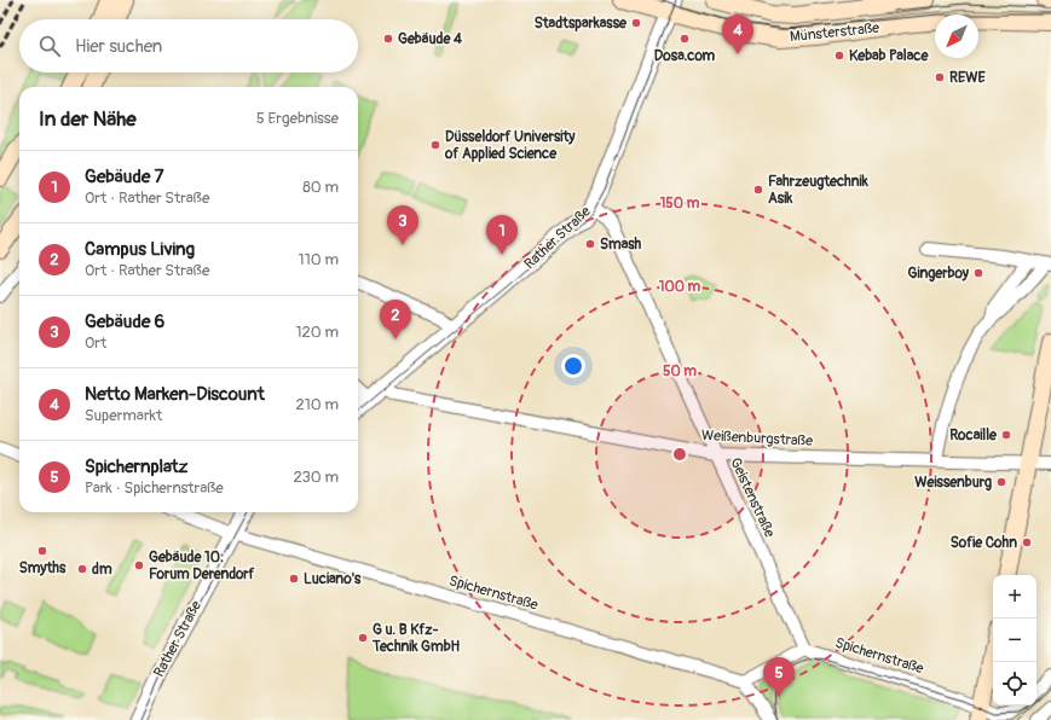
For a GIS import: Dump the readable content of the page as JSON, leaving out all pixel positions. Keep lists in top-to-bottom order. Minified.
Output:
{"streets":{"main road":["Münsterstraße"],"street":["Rather Straße","Weißenburgstraße","Geistenstraße","Spichernstraße"]},"crossings":[["Münsterstraße","Rather Straße"],["Rather Straße","Weißenburgstraße"],["Rather Straße","Geistenstraße"],["Rather Straße","Spichernstraße"],["Weißenburgstraße","Geistenstraße"],["Geistenstraße","Spichernstraße"]],"places":["Stadtsparkasse","Gebäude 4","Dosa.com","Kebab Palace","REWE","Düsseldorf University of Applied Science","Fahrzeugtechnik Asik","Smash","Gingerboy","Rocaille","Weissenburg","Sofie Cohn","Smyths","Gebäude 10: Forum Derendorf","dm","Luciano's","G u. B Kfz- Technik GmbH"],"north":"bottom left","page":{"pins":["4","3","1","2","5"],"search":"Hier suchen","heading":["In der Nähe","5 Ergebnisse"],"list":[{"mark":"1","name":"Gebäude 7","note":"Ort · Rather Straße","value":"80 m"},{"mark":"2","name":"Campus Living","note":"Ort · Rather Straße","value":"110 m"},{"mark":"3","name":"Gebäude 6","note":"Ort","value":"120 m"},{"mark":"4","name":"Netto Marken-Discount","note":"Supermarkt","value":"210 m"},{"mark":"5","name":"Spichernplatz","note":"Park · Spichernstraße","value":"230 m"}],"map_buttons":["+","−"]},"rings":["150 m","100 m","50 m"]}
